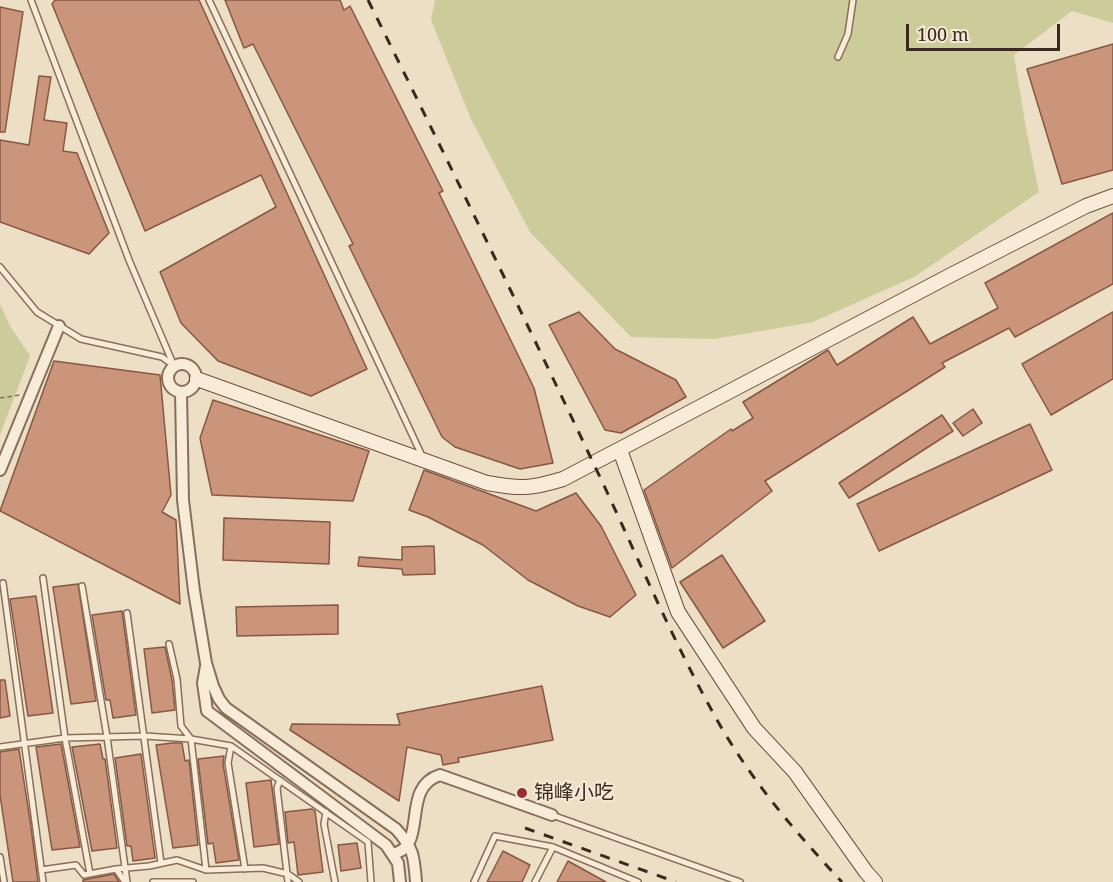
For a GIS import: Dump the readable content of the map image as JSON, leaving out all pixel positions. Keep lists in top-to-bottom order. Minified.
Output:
{"places":["锦峰小吃"],"scale_bar":"100 m"}
